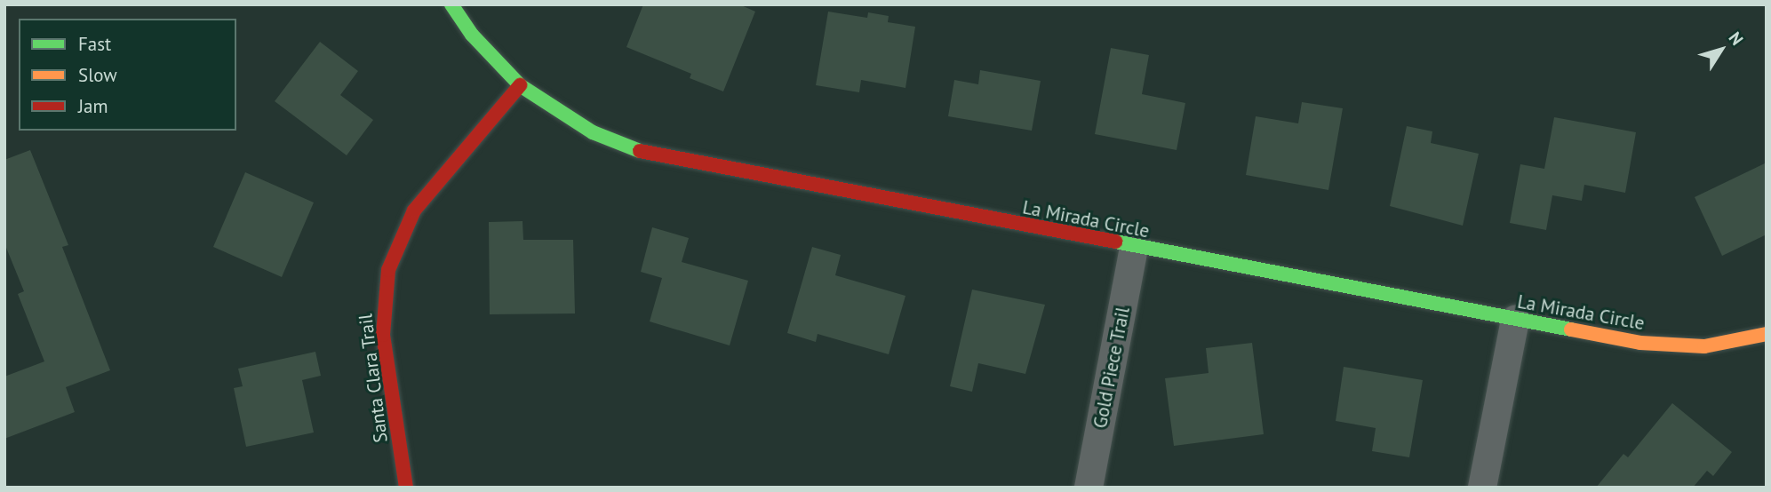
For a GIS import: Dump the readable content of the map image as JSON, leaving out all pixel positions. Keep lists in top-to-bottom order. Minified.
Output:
{"streets":{"street":["La Mirada Circle","Gold Piece Trail","Santa Clara Trail"]},"crossings":[["La Mirada Circle","Gold Piece Trail"],["La Mirada Circle","Santa Clara Trail"]],"legend":["Fast","Slow","Jam"],"north":"top right"}
